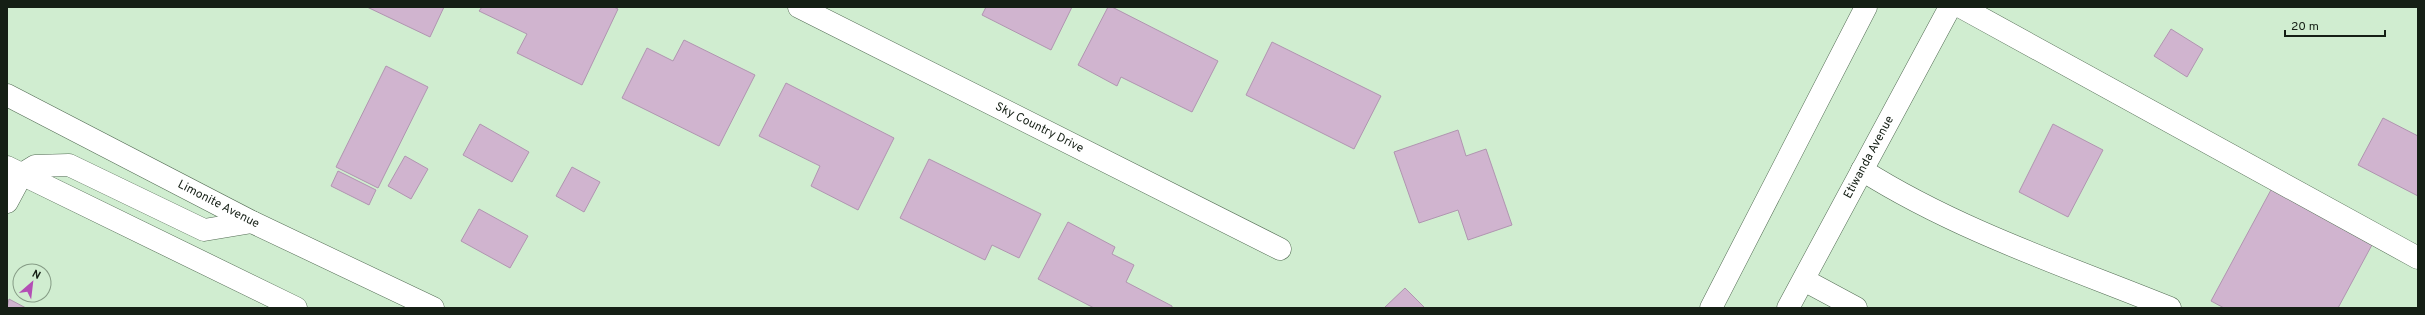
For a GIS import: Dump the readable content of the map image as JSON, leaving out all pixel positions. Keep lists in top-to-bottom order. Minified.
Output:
{"streets":{"main road":["Sky Country Drive","Etiwanda Avenue","Limonite Avenue"]},"scale_bar":"20 m","north":"top right"}
